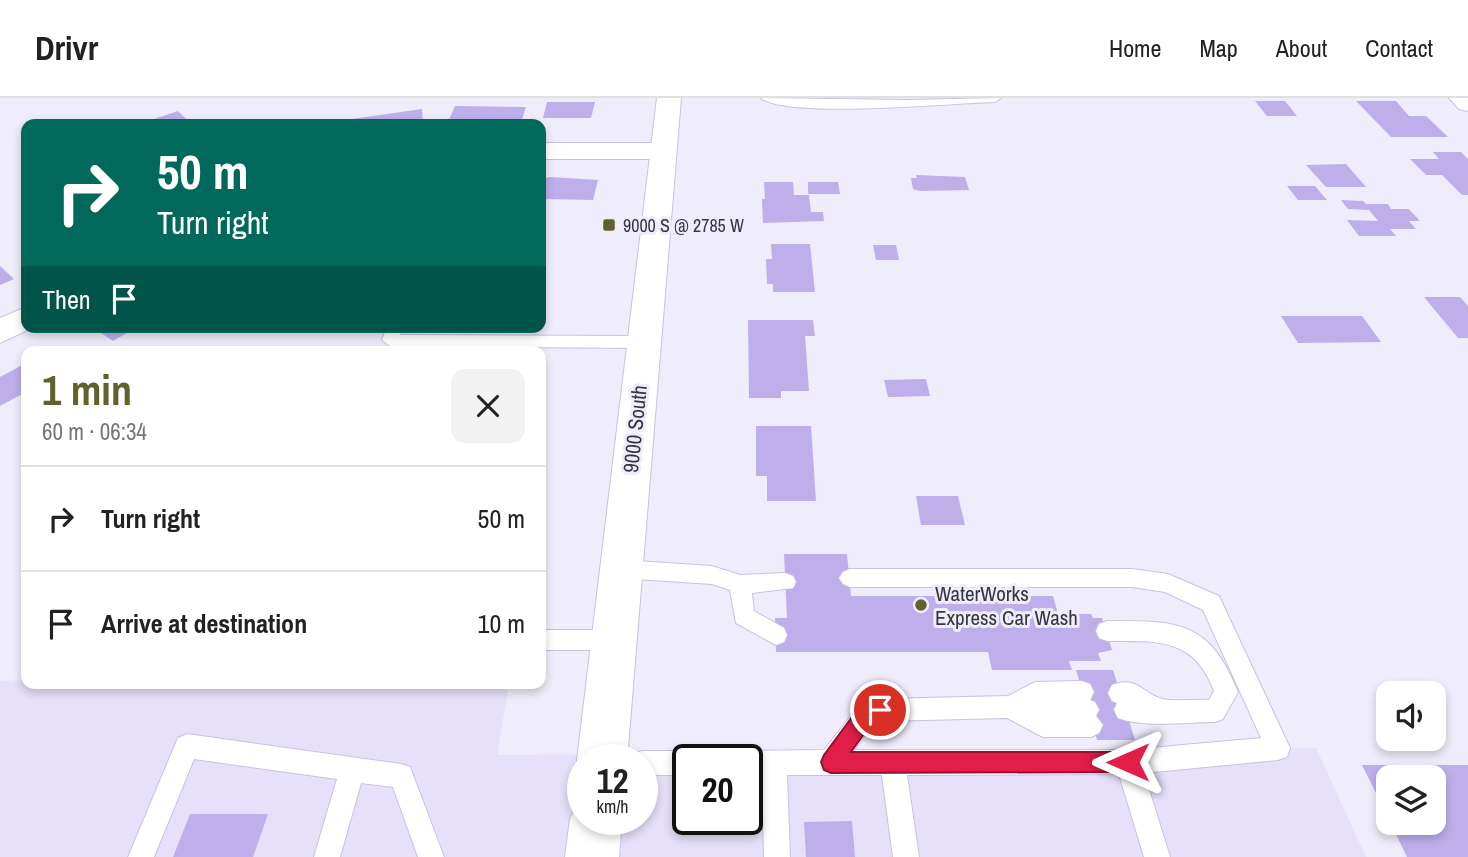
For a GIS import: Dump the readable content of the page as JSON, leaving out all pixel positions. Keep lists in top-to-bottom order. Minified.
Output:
{"streets":{"main road":["9000 South"]},"places":{"transit":["9000 S @ 2785 W"],"other":["WaterWorks Express Car Wash"]},"page":{"header":"Drivr","nav":["Home","Map","About","Contact"],"turn":["50 m","Turn right"],"then":"Then","heading":["1 min","60 m · 06:34"],"list":[{"name":"Turn right","value":"50 m"},{"name":"Arrive at destination","value":"10 m"}],"speed":"12 km/h","limit":"20"}}
